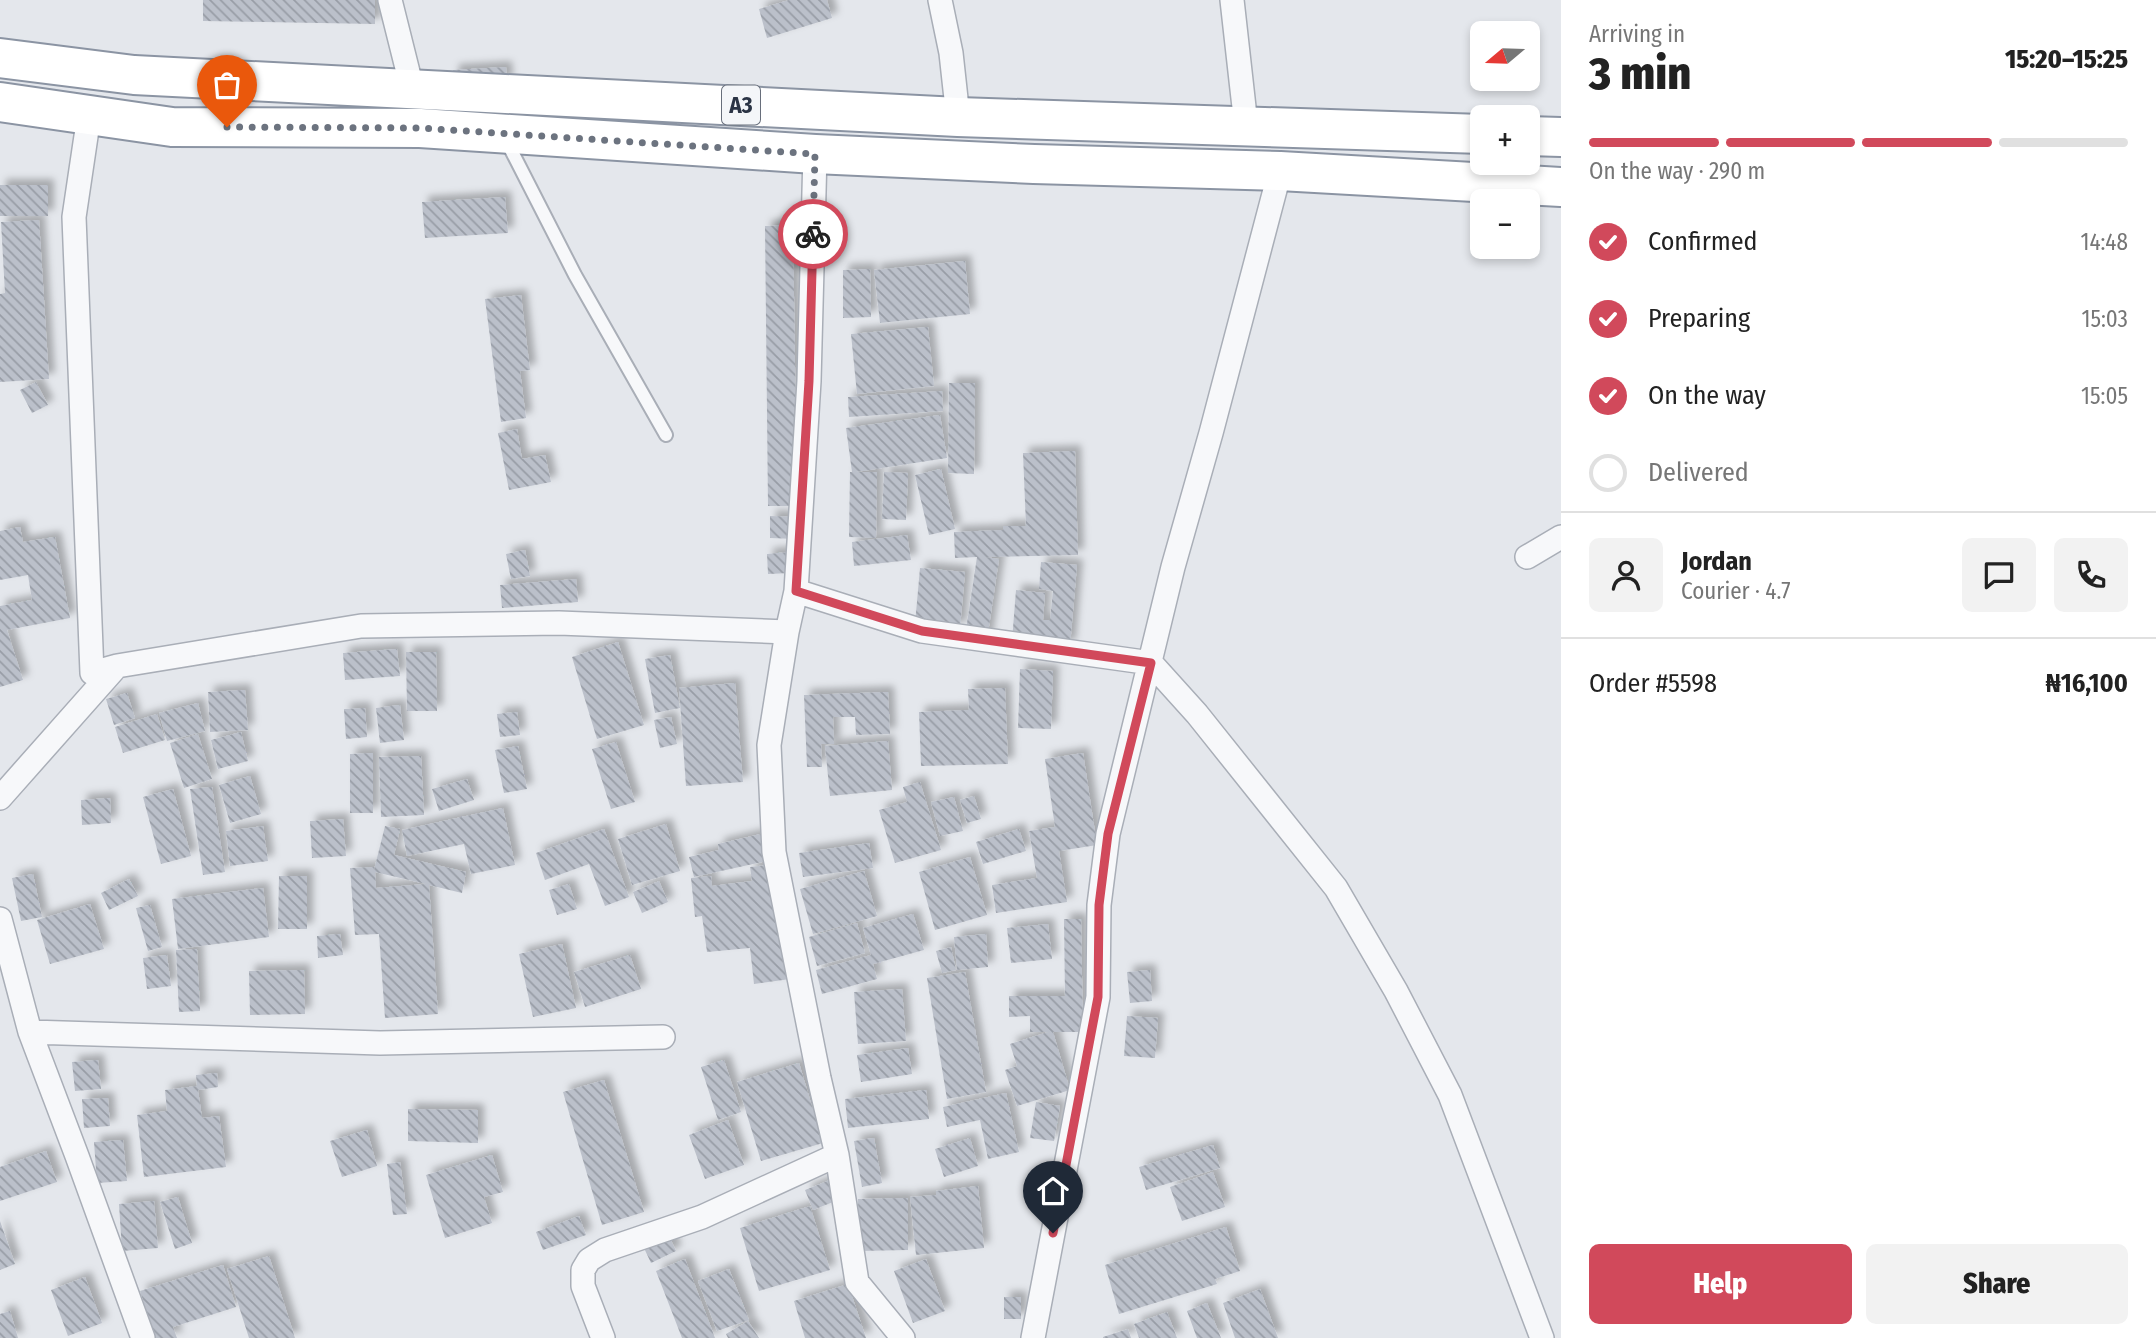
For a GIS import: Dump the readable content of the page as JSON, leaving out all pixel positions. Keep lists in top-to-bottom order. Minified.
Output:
{"streets":{"highway":["A3"]},"north":"left","page":{"heading":["3 min","Arriving in","15:20–15:25"],"panel":["Jordan","Courier · 4.7","Order #5598","₦16,100"],"map_buttons":["+","−"],"bar":"On the way · 290 m","list":[["Confirmed","14:48"],["Preparing","15:03"],["On the way","15:05"],"Delivered"],"buttons":["Help","Share"]}}
